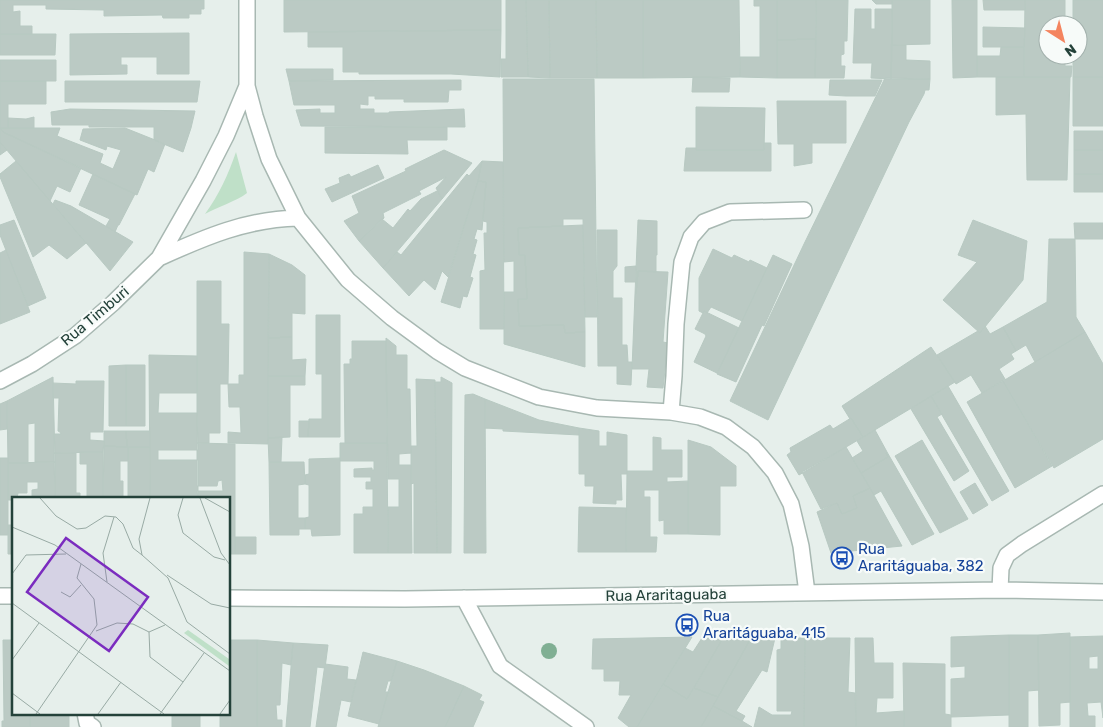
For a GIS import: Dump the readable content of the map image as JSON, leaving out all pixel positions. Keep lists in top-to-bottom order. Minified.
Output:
{"streets":{"street":["Rua Timburi","Rua Araritaguaba"]},"places":{"bus stop":["Rua Araritáguaba, 382","Rua Araritáguaba, 415"]},"north":"bottom right"}
